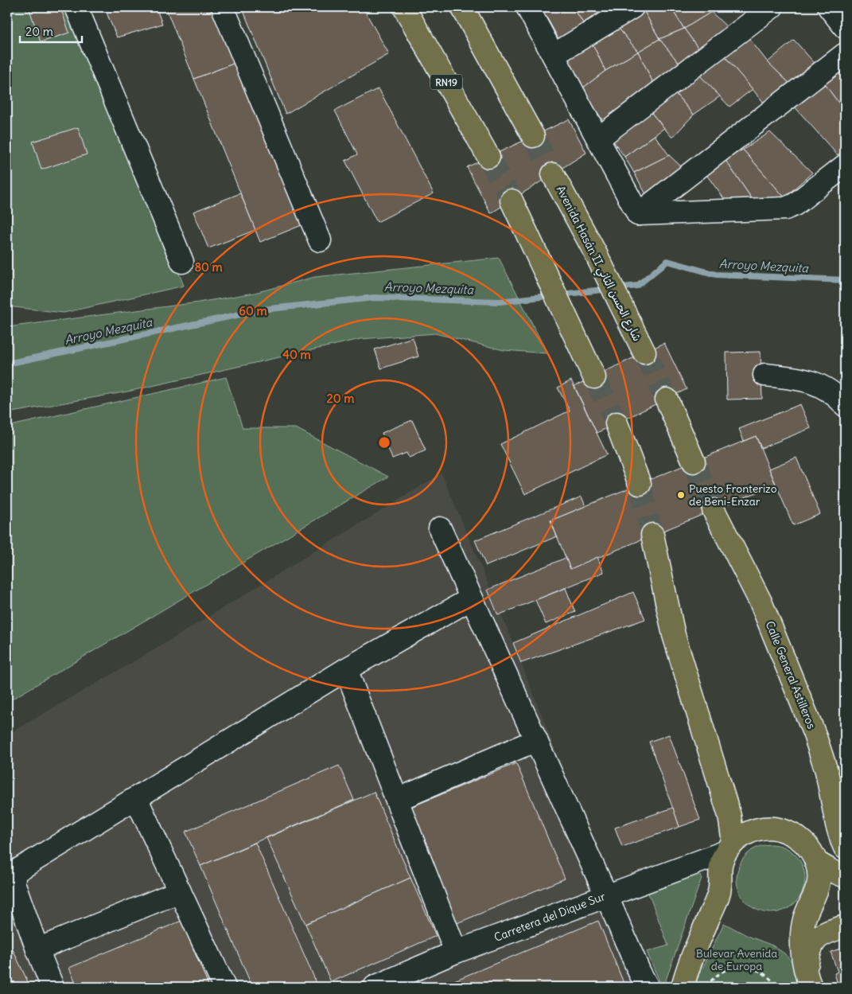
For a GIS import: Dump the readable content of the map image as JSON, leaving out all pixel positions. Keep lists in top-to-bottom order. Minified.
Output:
{"streets":{"main road":["RN19","Avenida Hasán II شارع الحسن الثاني","Calle General Astilleros"],"street":["Carretera del Dique Sur"]},"water":["Arroyo Mezquita"],"parks":["Bulevar Avenida de Europa"],"places":["Puesto Fronterizo de Beni-Enzar"],"scale_bar":"20 m","rings":["80 m","60 m","40 m","20 m"]}
